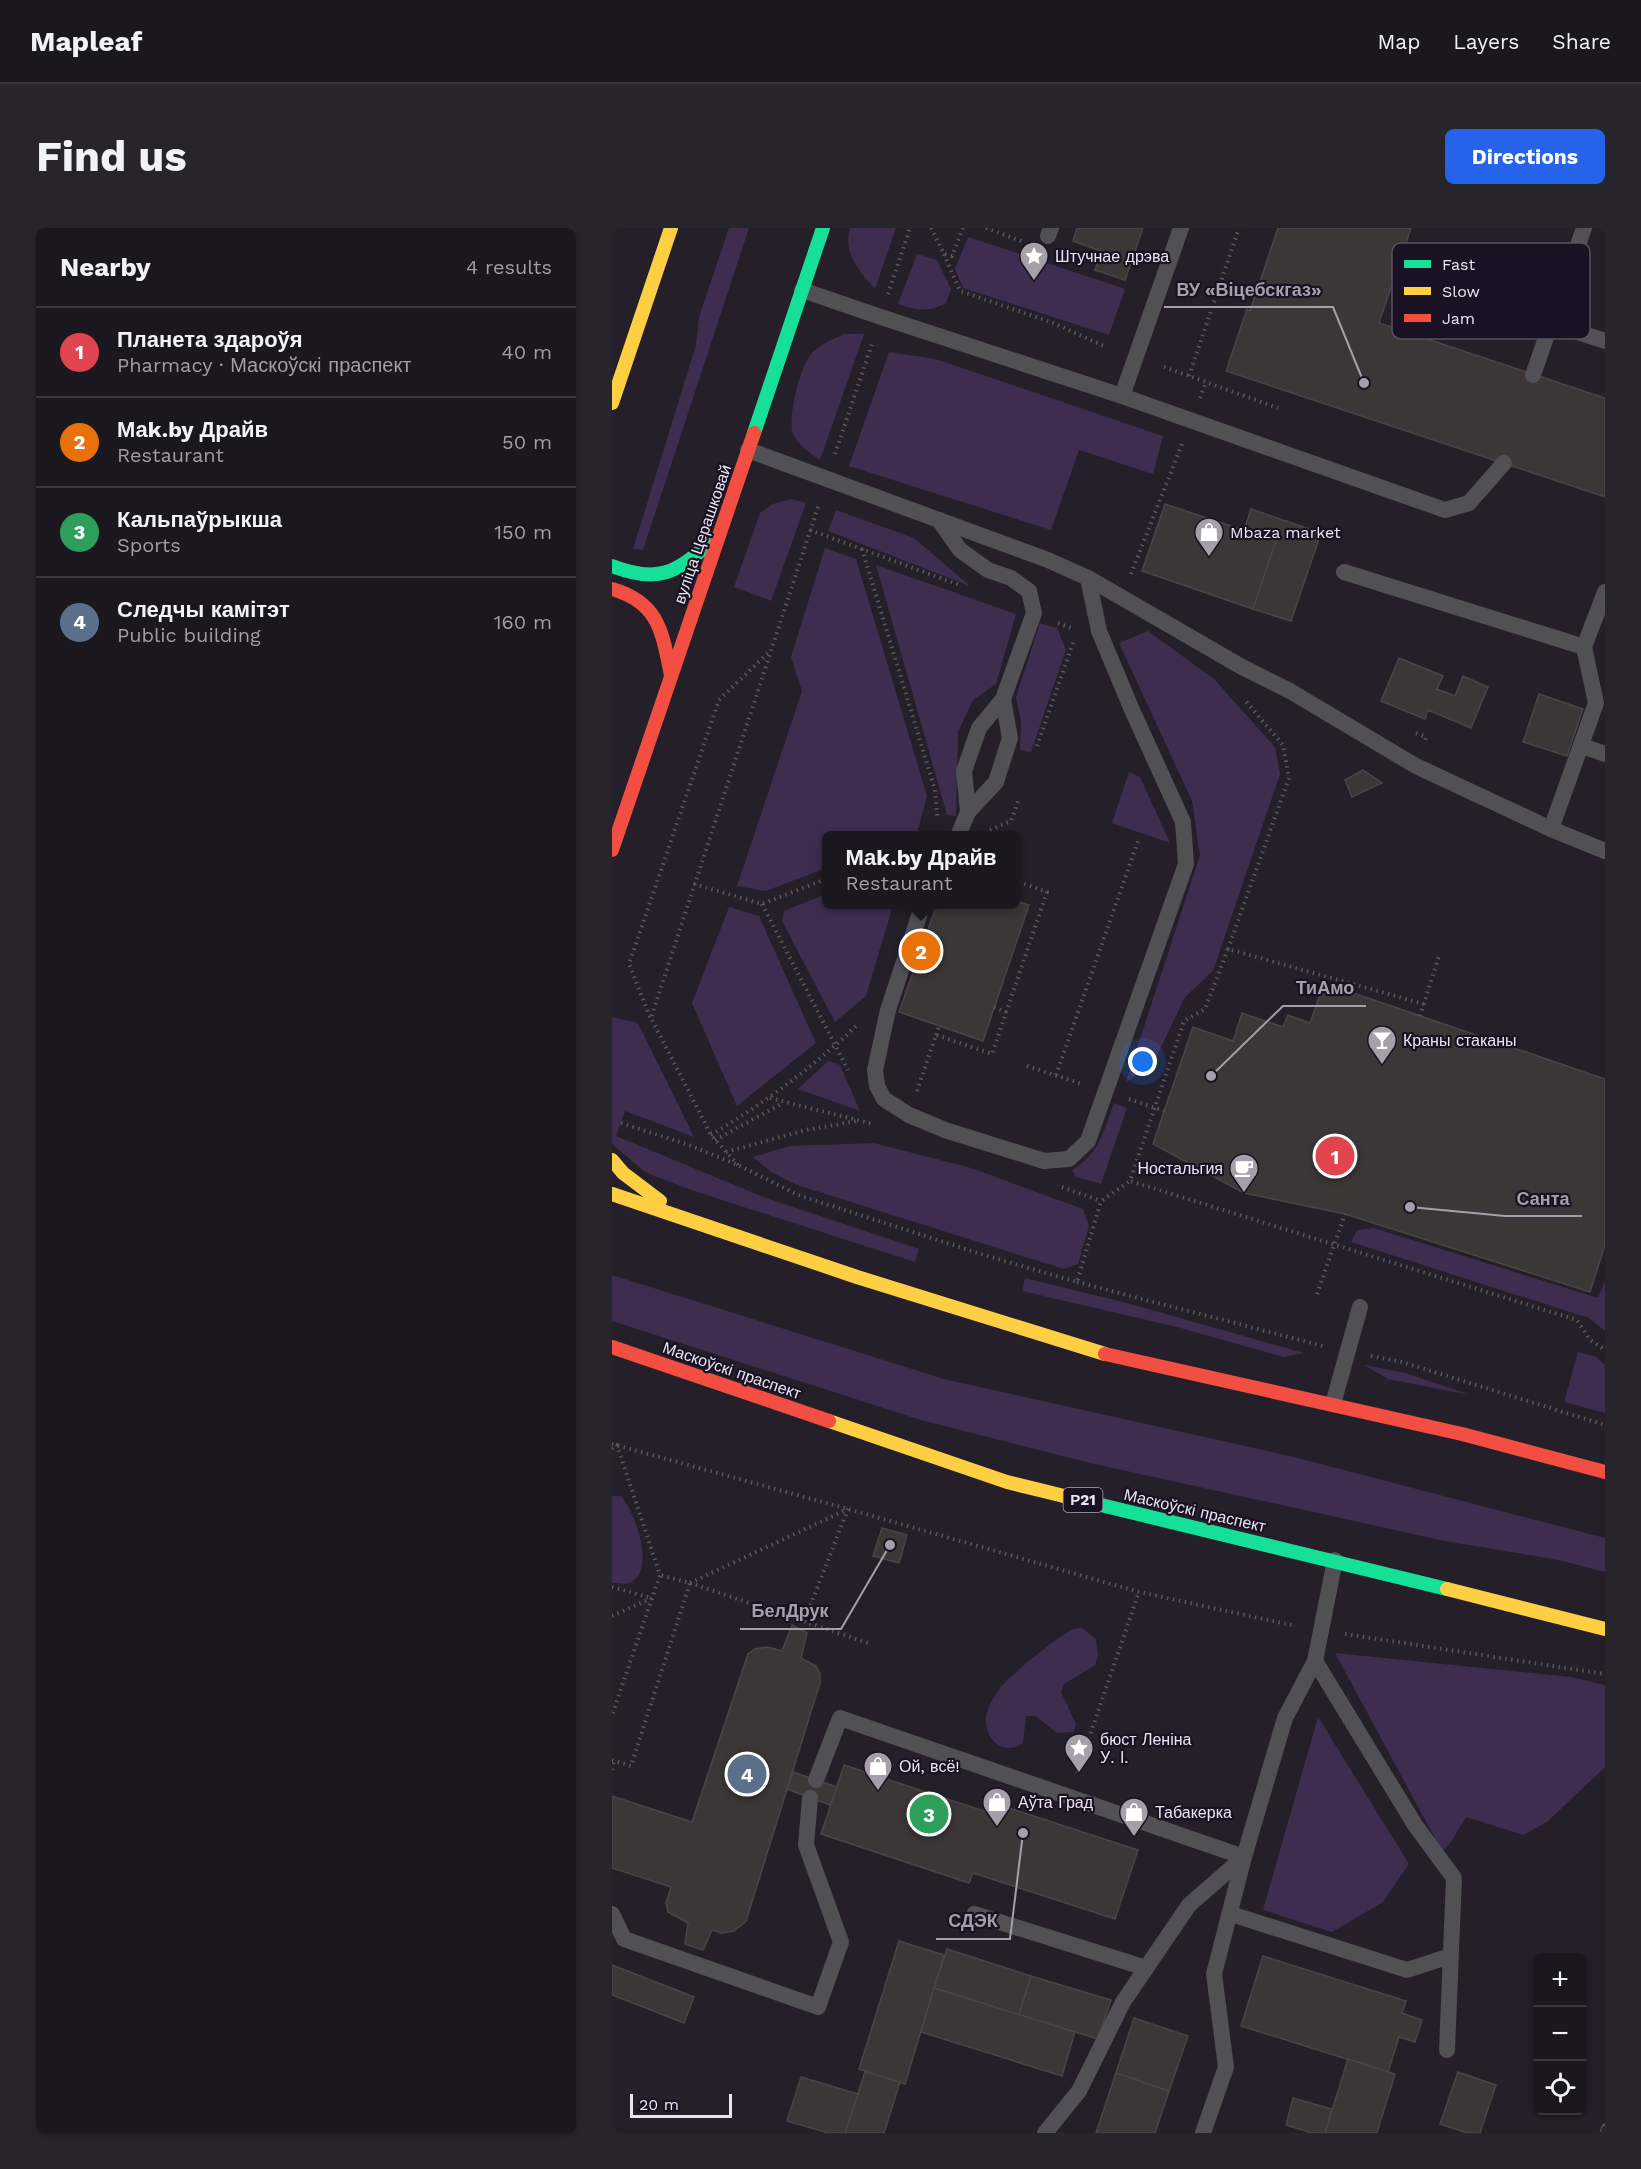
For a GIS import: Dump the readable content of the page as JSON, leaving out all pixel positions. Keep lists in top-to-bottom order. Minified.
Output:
{"streets":{"main road":["вуліца Церашковай","Маскоўскі праспект","Р21"]},"places":{"place":["Штучнае дрэва","бюст Леніна У. І."],"other":["ВУ «Віцебскгаз»","ТиАмо","Санта","БелДрук","СДЭК"],"shop":["Mbaza market","Ой, всё!","Аўта Град","Табакерка"],"bar":["Краны стаканы"],"cafe":["Ностальгия"]},"legend":["Fast","Slow","Jam"],"scale_bar":"20 m","page":{"header":"Mapleaf","nav":["Map","Layers","Share"],"buttons":"Directions","title":"Find us","heading":["Nearby","4 results"],"list":[{"mark":"1","name":"Планета здароўя","note":"Pharmacy · Маскоўскі праспект","value":"40 m"},{"mark":"2","name":"Маk.by Драйв","note":"Restaurant","value":"50 m"},{"mark":"3","name":"Кальпаўрыкша","note":"Sports","value":"150 m"},{"mark":"4","name":"Следчы камітэт","note":"Public building","value":"160 m"}],"popup":["Маk.by Драйв","Restaurant"],"pins":["2","1","4","3"],"map_buttons":["+","−"],"scale":"20 m"}}
